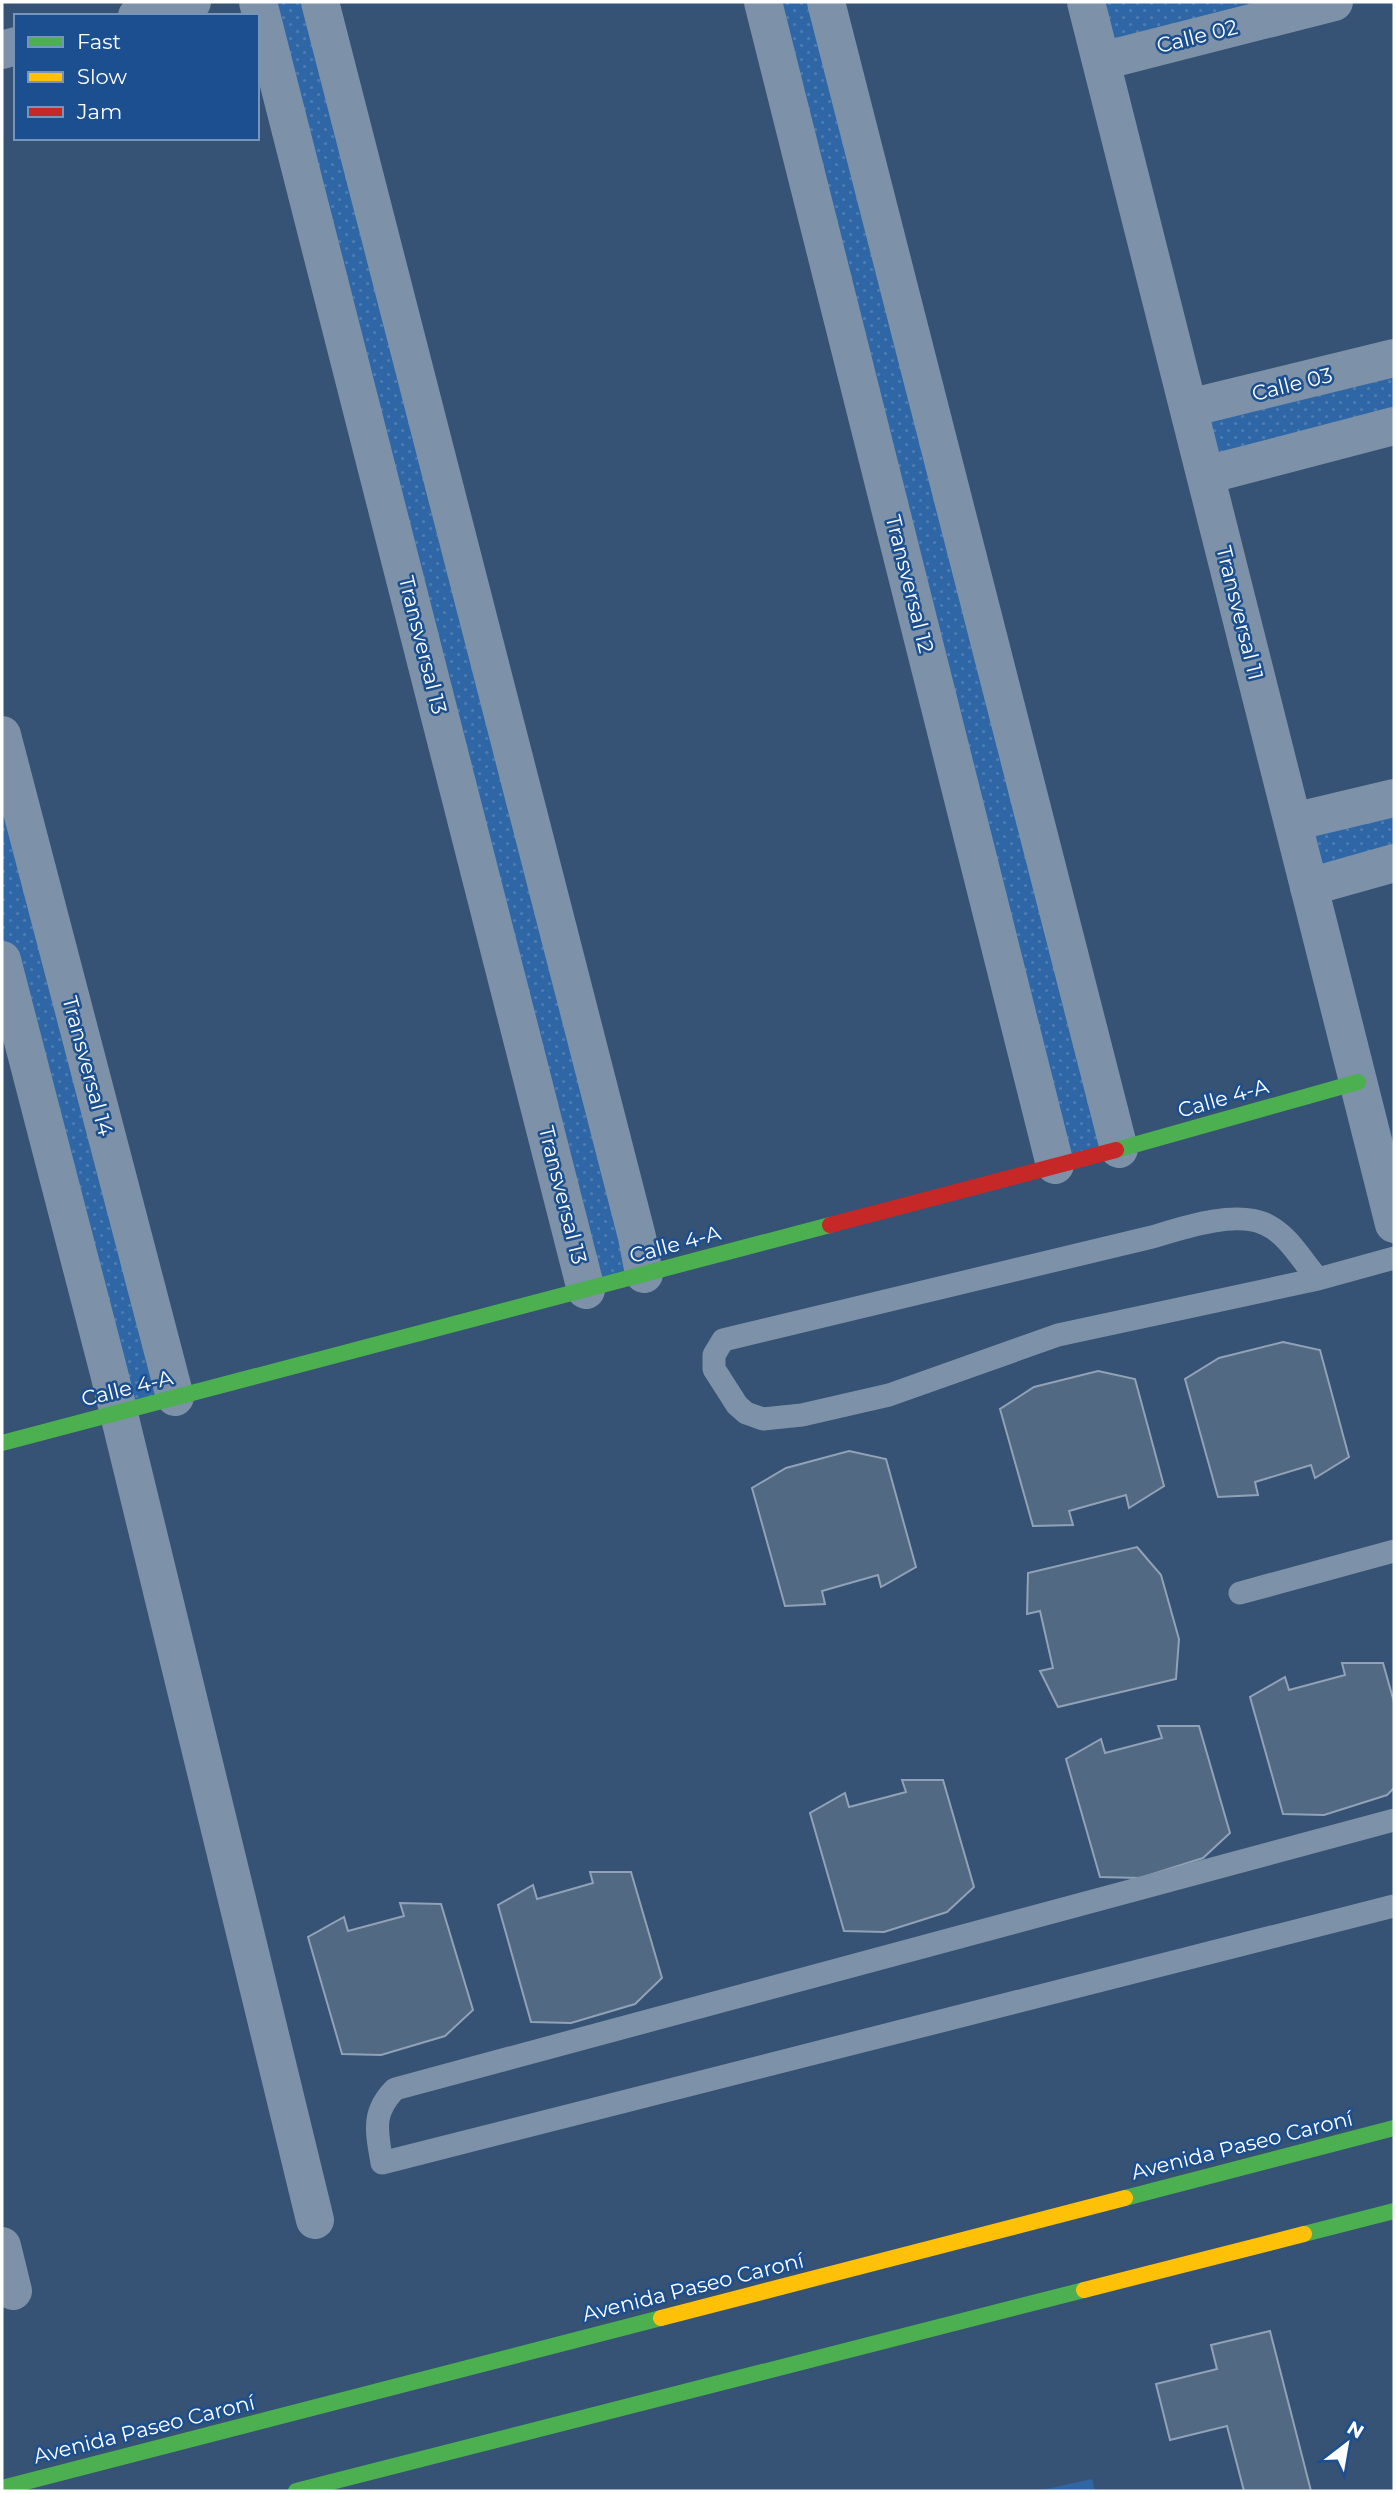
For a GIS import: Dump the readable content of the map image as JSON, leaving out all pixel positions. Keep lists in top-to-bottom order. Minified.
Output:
{"streets":{"street":["Calle 02","Calle 03","Transversal 12","Transversal 11","Transversal 13","Transversal 14","Calle 4-A","Avenida Paseo Caroní"]},"crossings":[["Calle 02","Transversal 11"],["Calle 03","Transversal 11"],["Transversal 12","Calle 4-A"],["Transversal 11","Calle 4-A"],["Transversal 13","Calle 4-A"],["Transversal 14","Calle 4-A"]],"legend":["Fast","Slow","Jam"],"north":"top right"}
